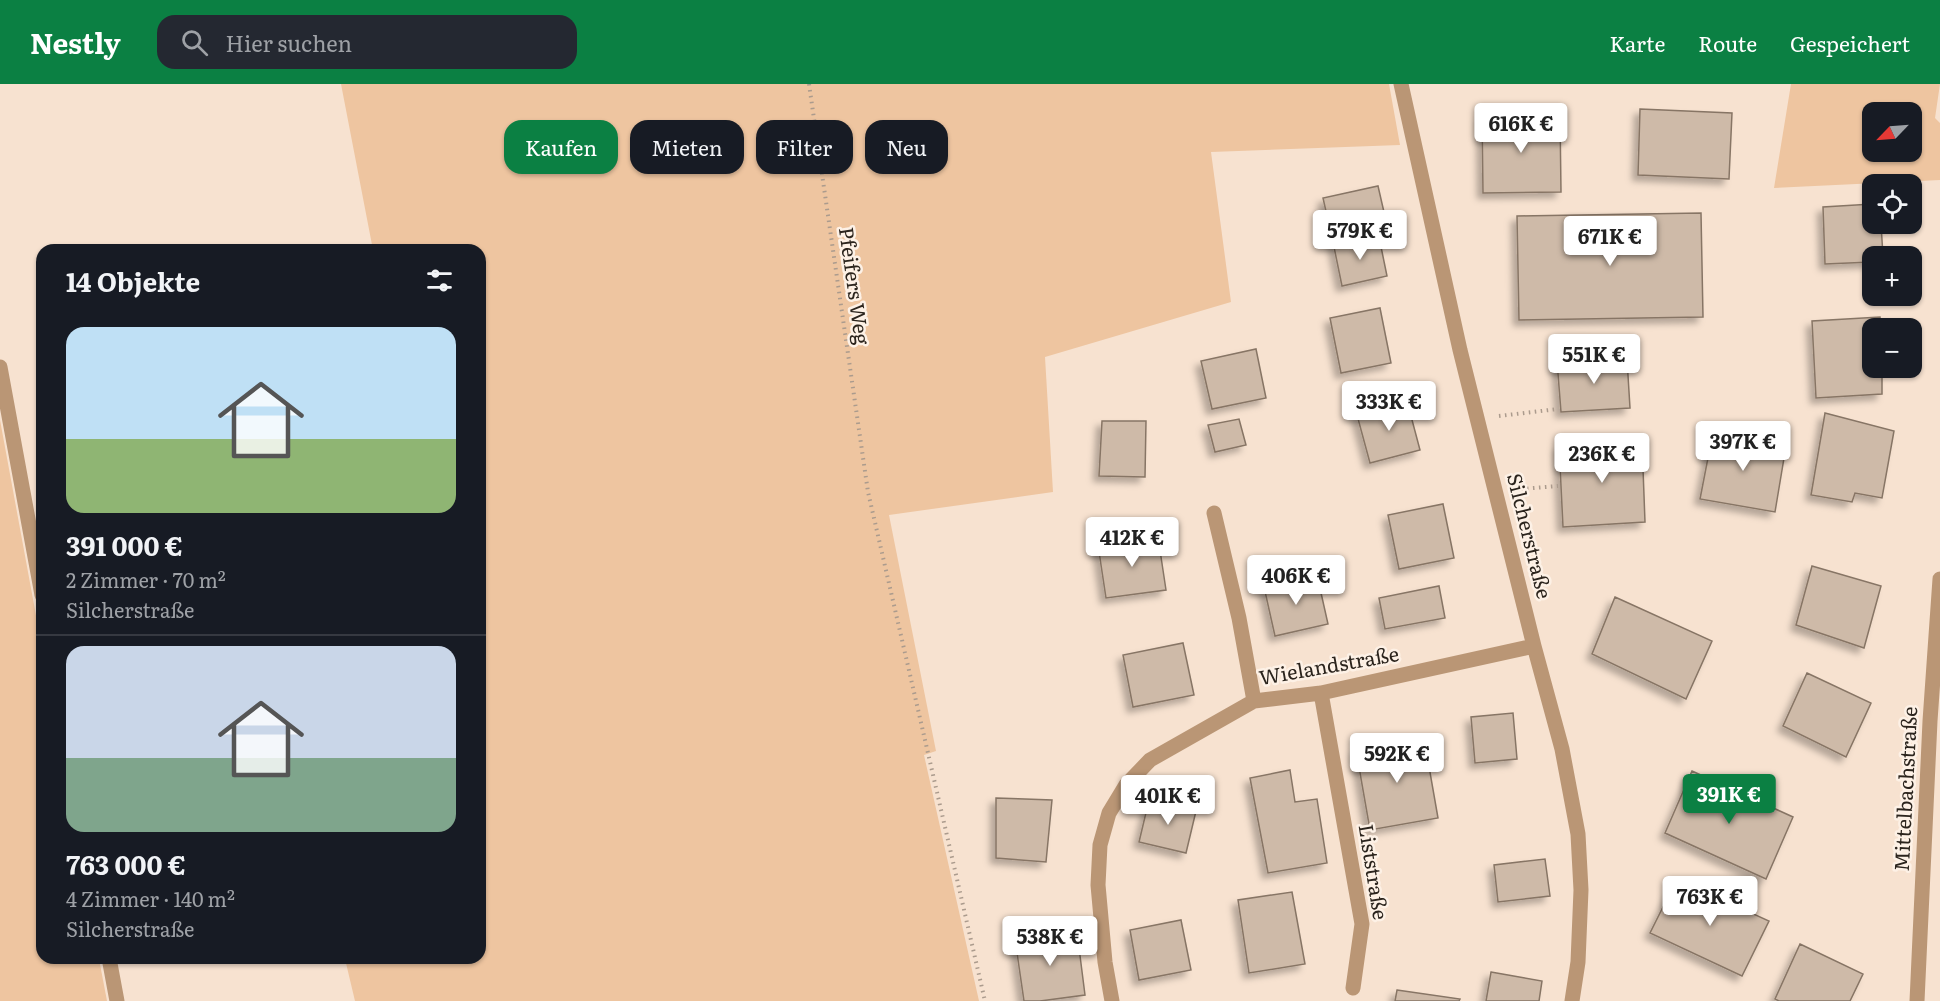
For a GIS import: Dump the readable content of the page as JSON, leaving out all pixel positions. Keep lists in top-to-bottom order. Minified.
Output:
{"streets":{"street":["Silcherstraße","Wielandstraße","Mittelbachstraße","Liststraße"],"path":["Pfeifers Weg"]},"crossings":[["Silcherstraße","Wielandstraße"],["Wielandstraße","Liststraße"]],"north":"bottom left","page":{"header":"Nestly","search":"Hier suchen","nav":["Karte","Route","Gespeichert"],"map_buttons":["+","−"],"price":["616K €","579K €","671K €","551K €","333K €","397K €","236K €","412K €","406K €","592K €","391K €","401K €","763K €","538K €"],"chip":["Kaufen","Mieten","Filter","Neu"],"heading":"14 Objekte","list":[{"name":"391 000 €","note":"2 Zimmer · 70 m² · Silcherstraße"},{"name":"763 000 €","note":"4 Zimmer · 140 m² · Silcherstraße"}]}}
